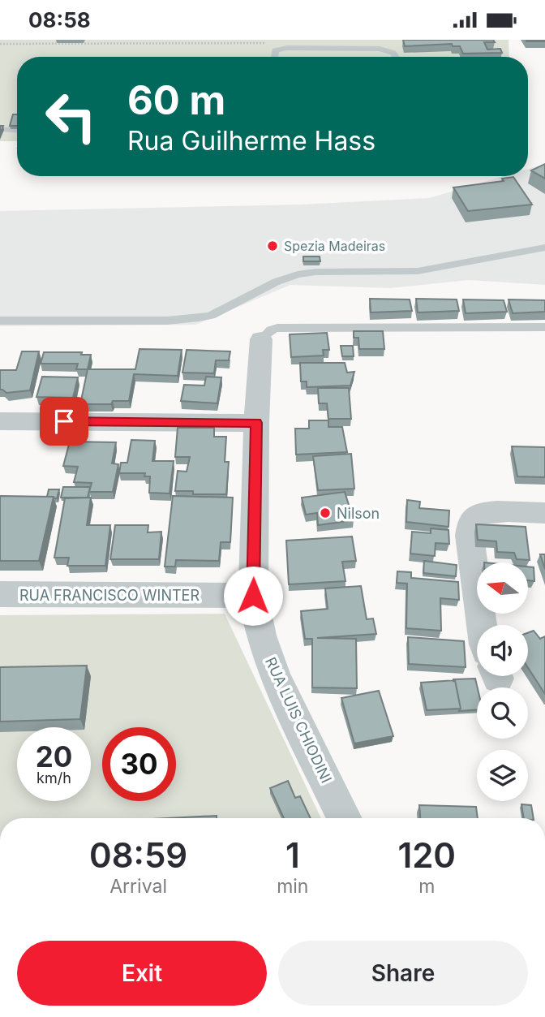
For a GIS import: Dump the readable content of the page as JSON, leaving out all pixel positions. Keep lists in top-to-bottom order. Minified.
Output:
{"streets":{"street":["RUA FRANCISCO WINTER","RUA LUIS CHIODINI"]},"crossings":[["RUA FRANCISCO WINTER","RUA LUIS CHIODINI"]],"places":["Spezia Madeiras","Nilson"],"north":"left","page":{"status":"08:58","turn":["60 m","Rua Guilherme Hass"],"speed":"20 km/h","limit":"30","eta":["08:59","Arrival","1","min","120","m"],"buttons":["Exit","Share"]}}
